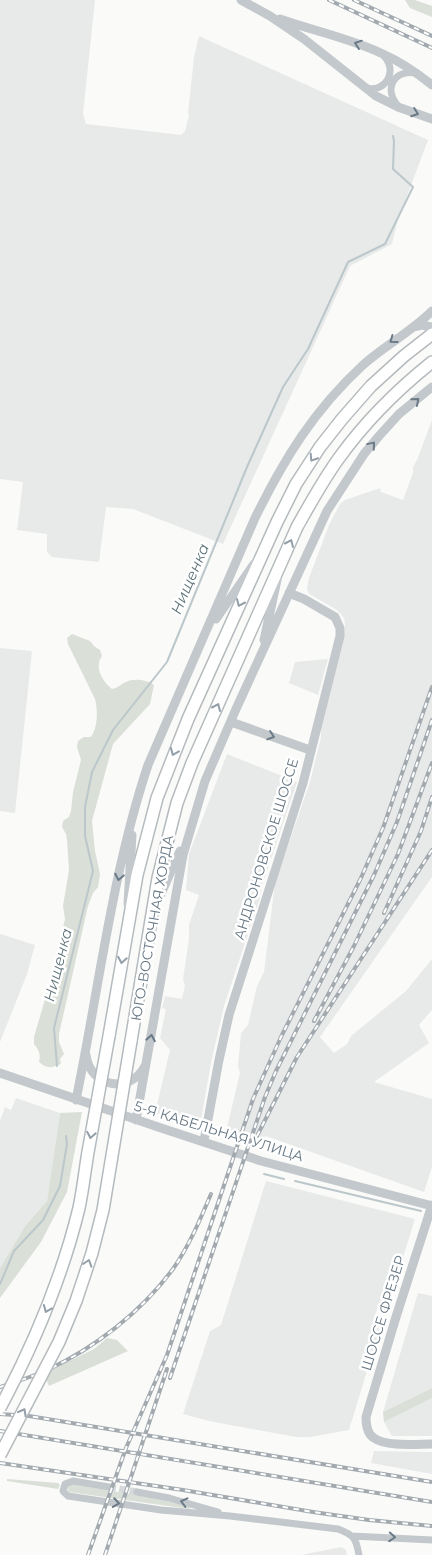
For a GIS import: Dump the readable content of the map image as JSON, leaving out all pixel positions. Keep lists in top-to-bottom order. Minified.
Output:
{"streets":{"main road":["ЮГО-ВОСТОЧНАЯ ХОРДА"],"street":["АНДРОНОВСКОЕ ШОССЕ","5-Я КАБЕЛЬНАЯ УЛИЦА","ШОССЕ ФРЕЗЕР"]},"crossings":[["АНДРОНОВСКОЕ ШОССЕ","5-Я КАБЕЛЬНАЯ УЛИЦА"],["5-Я КАБЕЛЬНАЯ УЛИЦА","ШОССЕ ФРЕЗЕР"]],"water":["Нищенка"]}
